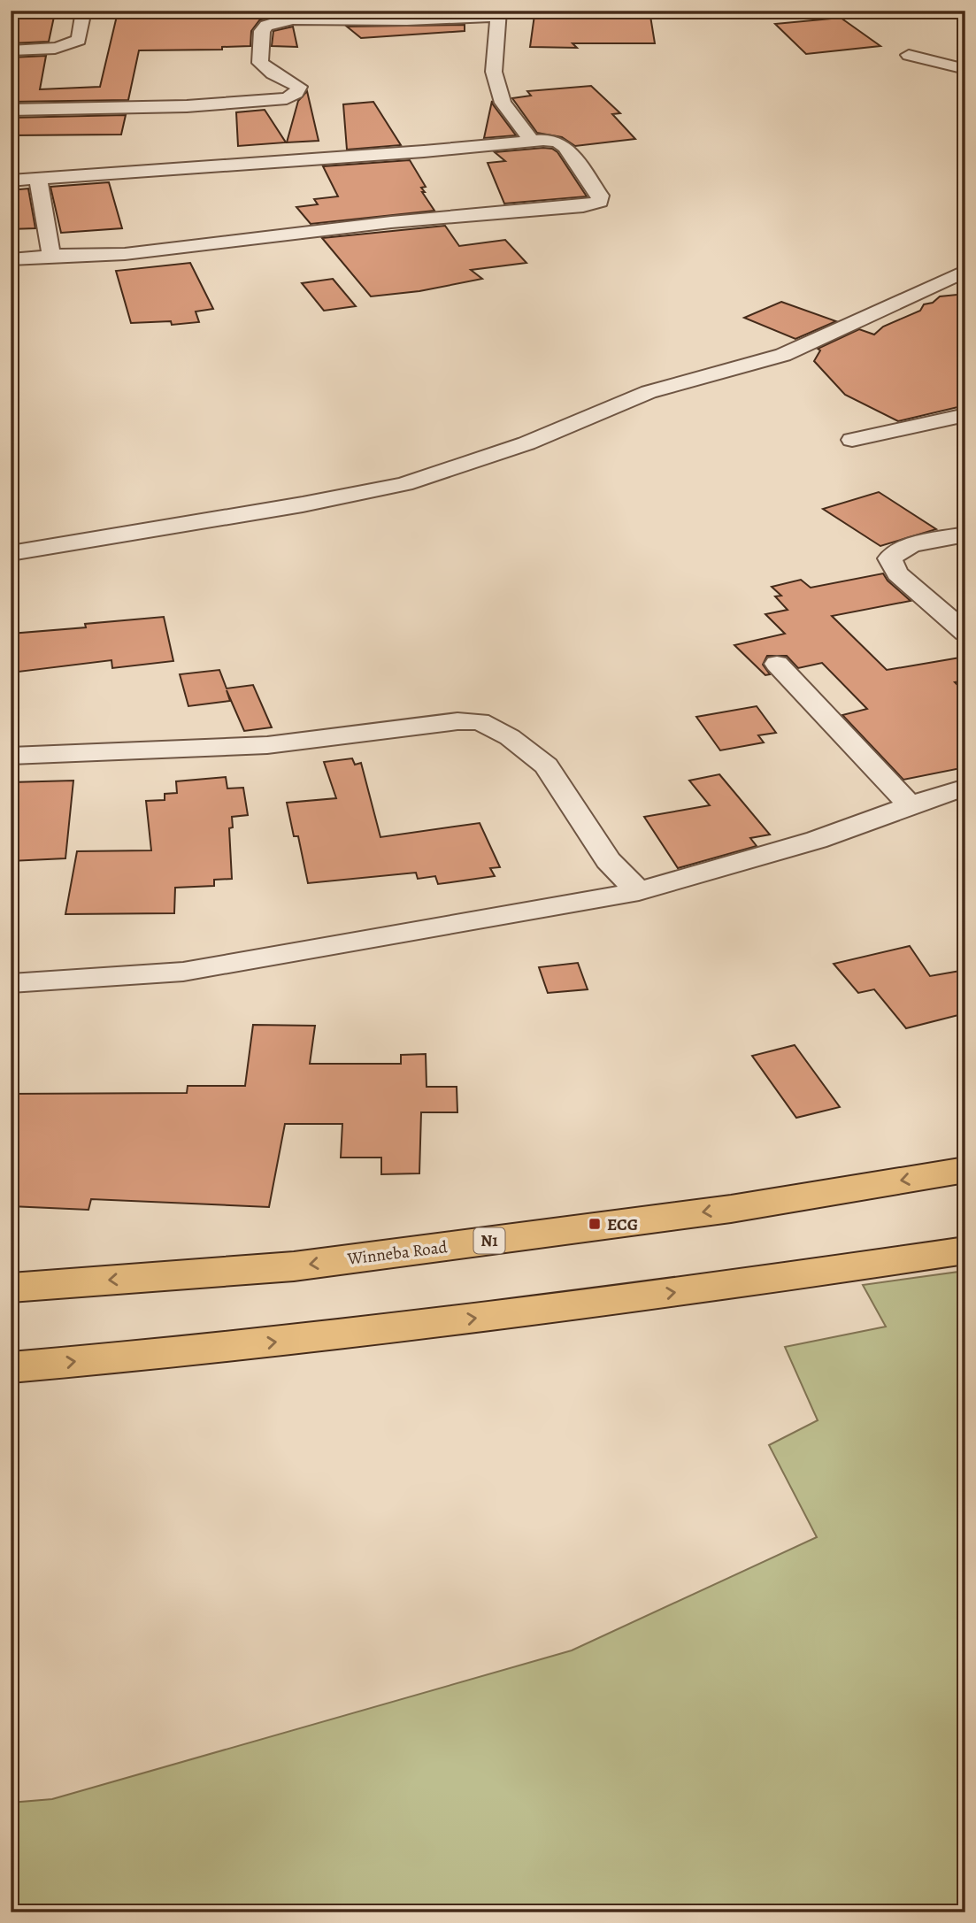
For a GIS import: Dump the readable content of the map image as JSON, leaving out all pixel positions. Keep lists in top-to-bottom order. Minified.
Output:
{"streets":{"highway":["N1","Winneba Road"]},"places":{"transit":["ECG"]}}
